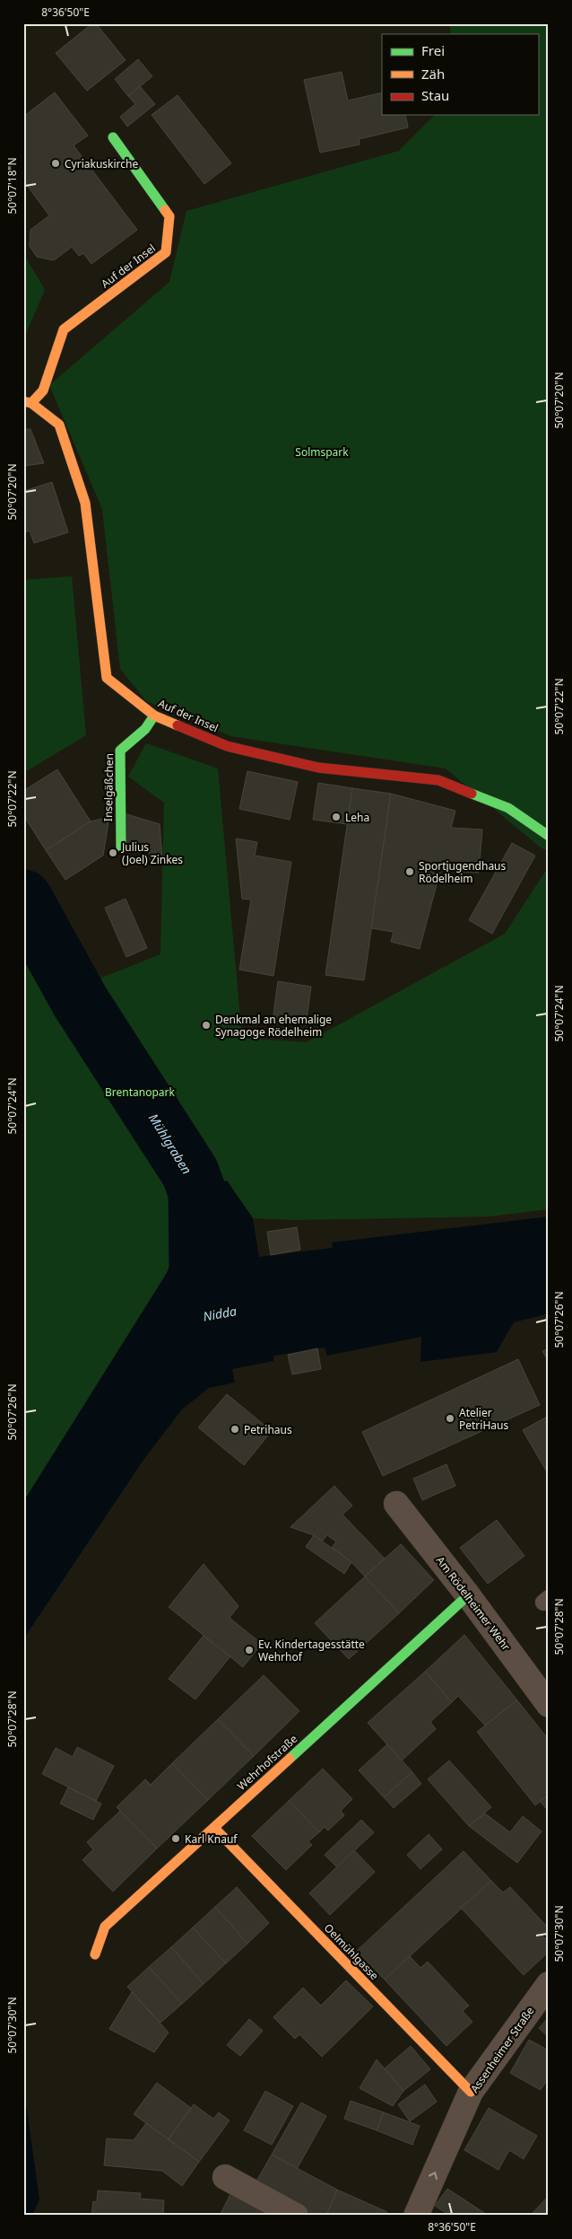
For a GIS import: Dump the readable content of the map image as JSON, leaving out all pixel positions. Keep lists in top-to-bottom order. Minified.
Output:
{"streets":{"street":["Auf der Insel","Inselgäßchen","Am Rödelheimer Wehr","Wehrhofstraße","Oelmühlgasse","Assenheimer Straße"]},"crossings":[["Auf der Insel","Inselgäßchen"],["Am Rödelheimer Wehr","Wehrhofstraße"],["Wehrhofstraße","Oelmühlgasse"],["Oelmühlgasse","Assenheimer Straße"]],"one_way":["Assenheimer Straße"],"water":["Mühlgraben","Nidda"],"parks":["Solmspark","Brentanopark"],"places":["Cyriakuskirche","Leha","Julius (Joel) Zinkes","Sportjugendhaus Rödelheim","Denkmal an ehemalige Synagoge Rödelheim","Atelier PetriHaus","Petrihaus","Ev. Kindertagesstätte Wehrhof","Karl Knauf"],"legend":["Frei","Zäh","Stau"],"coordinates":["8°36'50\"E","50°07'18\"N","50°07'20\"N","50°07'22\"N","50°07'24\"N","50°07'26\"N","50°07'28\"N","50°07'30\"N"]}
